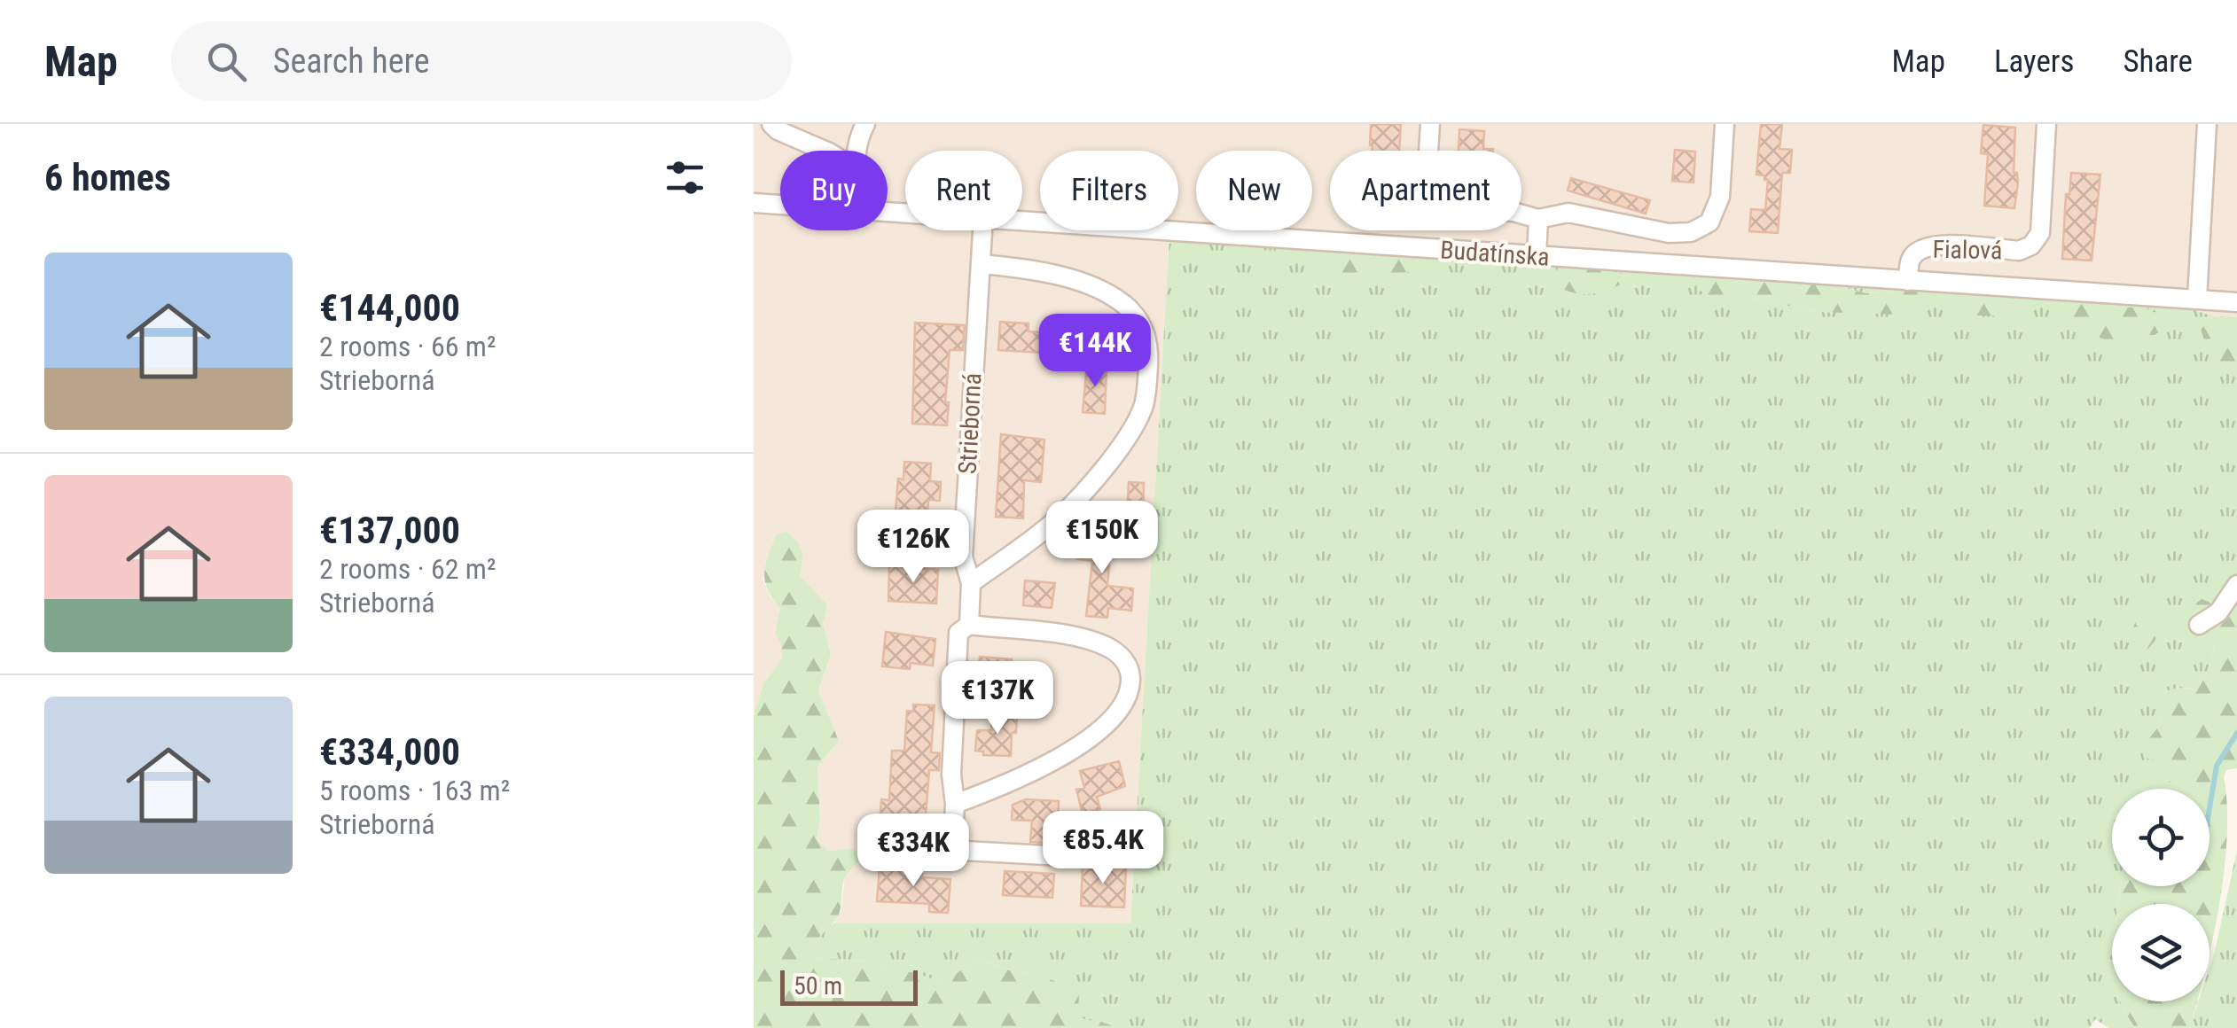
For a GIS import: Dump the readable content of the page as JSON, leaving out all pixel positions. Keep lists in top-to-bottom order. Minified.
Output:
{"streets":{"street":["Fialová","Budatínska","Strieborná"]},"crossings":[["Fialová","Budatínska"]],"scale_bar":"50 m","page":{"header":"Map","search":"Search here","nav":["Map","Layers","Share"],"heading":"6 homes","chip":["Buy","Rent","Filters","New","Apartment"],"list":[{"name":"€144,000","note":"2 rooms · 66 m² · Strieborná"},{"name":"€137,000","note":"2 rooms · 62 m² · Strieborná"},{"name":"€334,000","note":"5 rooms · 163 m² · Strieborná"}],"price":["€144K","€150K","€126K","€137K","€85.4K","€334K"],"scale":"50 m"}}
